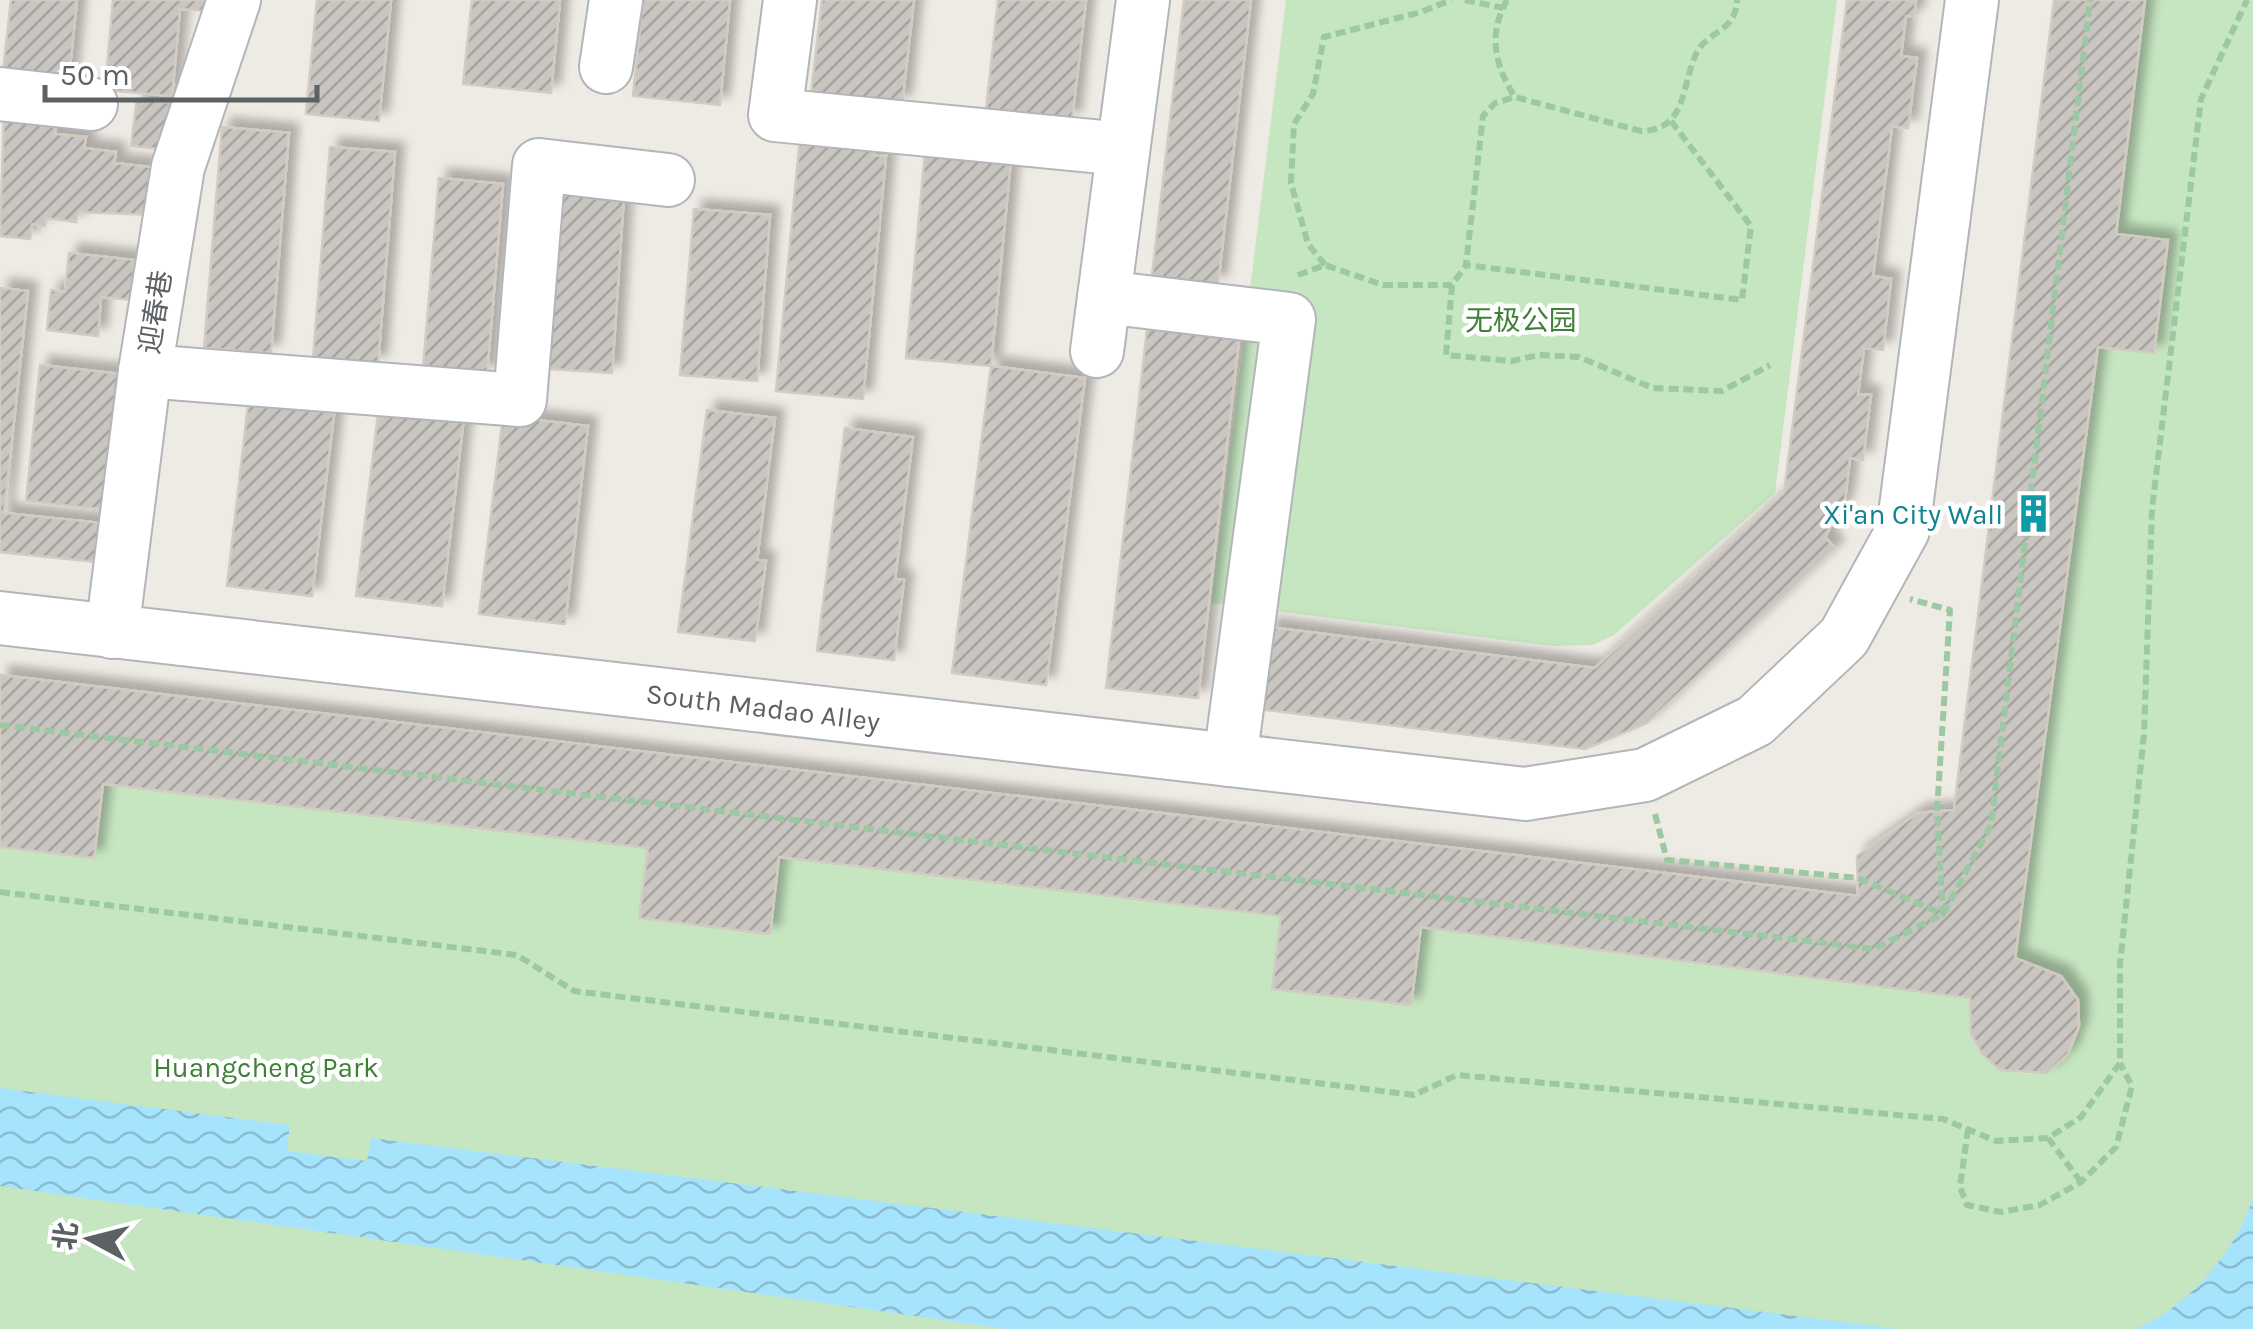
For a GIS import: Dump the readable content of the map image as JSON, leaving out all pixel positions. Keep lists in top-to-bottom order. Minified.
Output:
{"streets":{"street":["迎春巷","South Madao Alley"]},"crossings":[["迎春巷","South Madao Alley"]],"parks":["无极公园","Huangcheng Park"],"places":{"building":["Xi'an City Wall"]},"scale_bar":"50 m","north":"left"}
